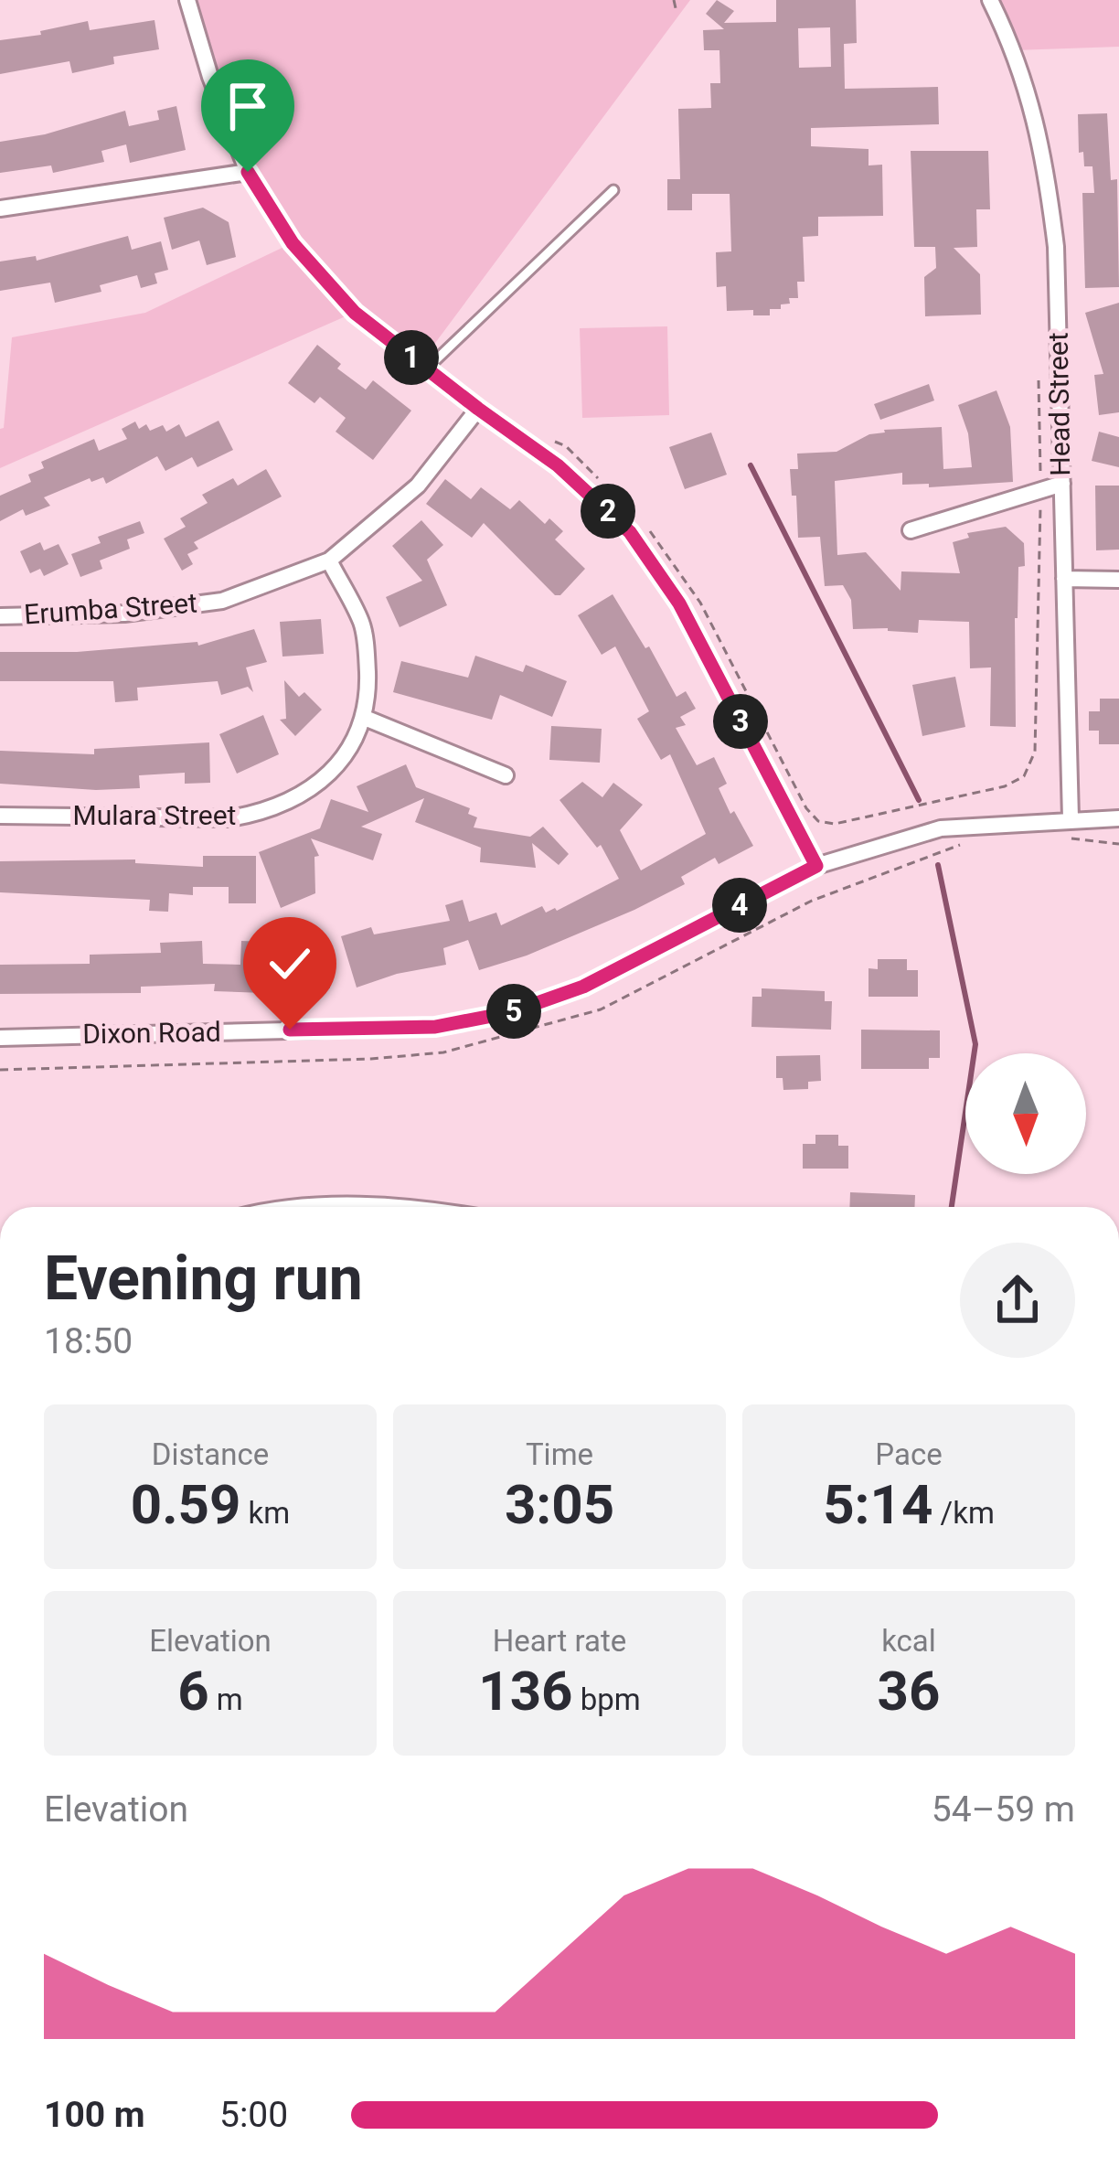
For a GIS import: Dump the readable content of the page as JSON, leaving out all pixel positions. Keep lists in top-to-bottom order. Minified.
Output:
{"streets":{"street":["Head Street","Erumba Street","Mulara Street","Dixon Road"]},"crossings":[["Head Street","Dixon Road"],["Erumba Street","Mulara Street"]],"north":"bottom","page":{"pins":["1","2","3","4","5"],"heading":["Evening run","18:50"],"stats":[["Distance","0.59 km"],["Time","3:05"],["Pace","5:14 /km"],["Elevation","6 m"],["Heart rate","136 bpm"],["kcal","36"]],"chart":["Elevation","54–59 m"],"list":[{"name":"100 m","note":"5:00"}]}}
